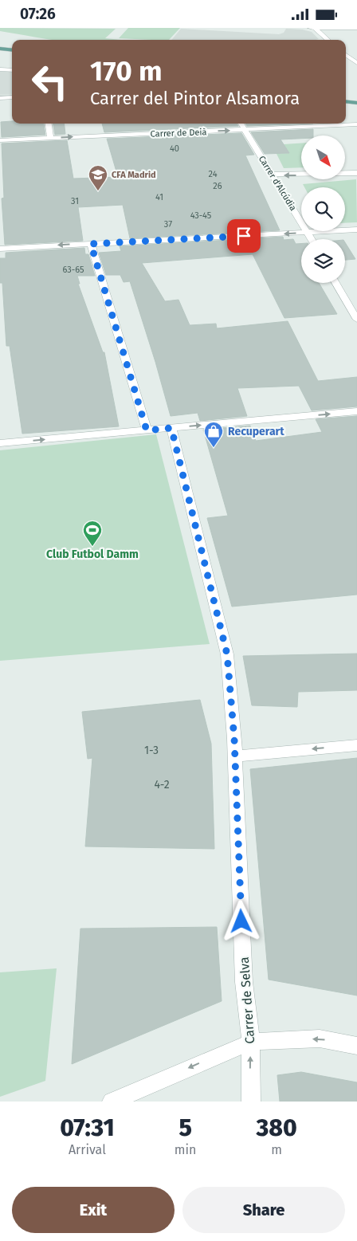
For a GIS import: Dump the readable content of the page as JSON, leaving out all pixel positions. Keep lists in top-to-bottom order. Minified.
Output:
{"streets":{"street":["Carrer de Deià","Carrer d'Alcúdia","Carrer de Selva"]},"crossings":[["Carrer de Deià","Carrer d'Alcúdia"]],"places":{"school or university":["CFA Madrid"],"shop":["Recuperart"],"sports":["Club Futbol Damm"]},"house_numbers":["40","24","26","41","31","43-45","37","63-65","1-3","4-2"],"north":"bottom right","page":{"status":"07:26","turn":["170 m","Carrer del Pintor Alsamora"],"eta":["07:31","Arrival","5","min","380","m"],"buttons":["Exit","Share"]}}
